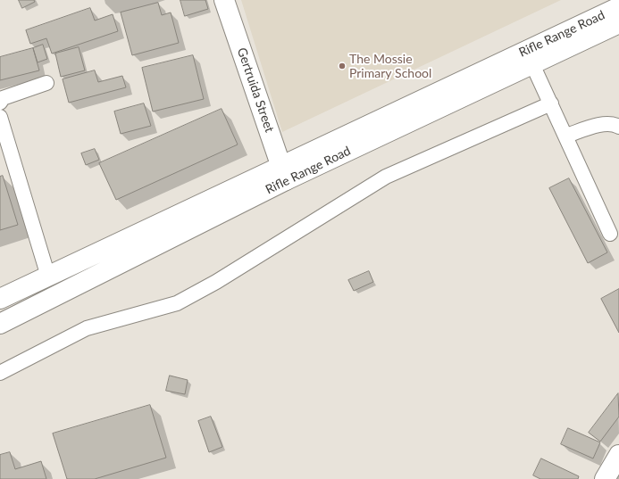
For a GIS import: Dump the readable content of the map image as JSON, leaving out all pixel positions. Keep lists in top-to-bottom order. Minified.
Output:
{"streets":{"main road":["Rifle Range Road","Gertruida Street"]},"crossings":[["Rifle Range Road","Gertruida Street"]],"places":["The Mossie Primary School"]}
